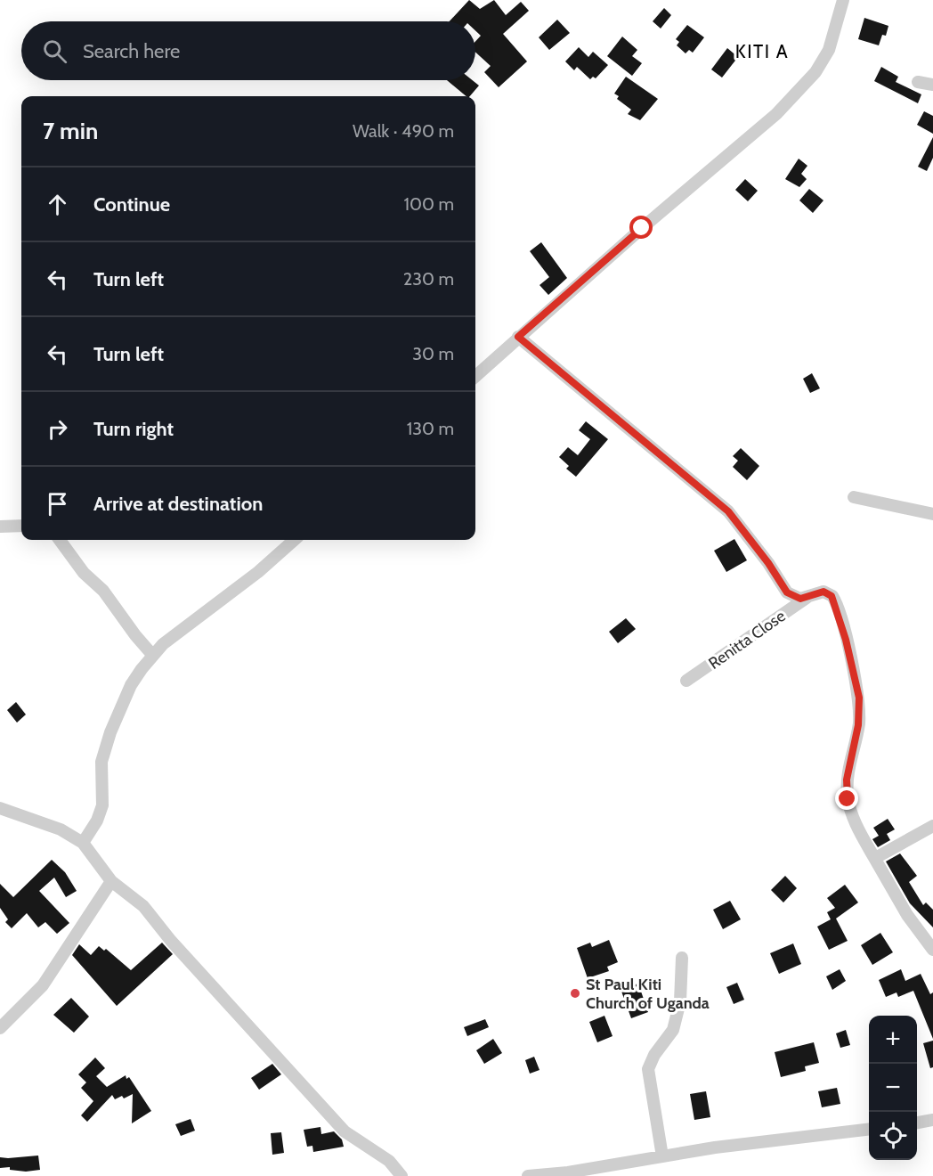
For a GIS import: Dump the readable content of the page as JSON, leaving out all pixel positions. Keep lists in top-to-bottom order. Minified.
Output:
{"streets":{"street":["Renitta Close"]},"districts":["KITI A"],"places":["St Paul Kiti Church of Uganda"],"page":{"search":"Search here","heading":["7 min","Walk · 490 m"],"list":[["Continue","100 m"],["Turn left","230 m"],["Turn left","30 m"],["Turn right","130 m"],"Arrive at destination"],"map_buttons":["+","−"]}}
